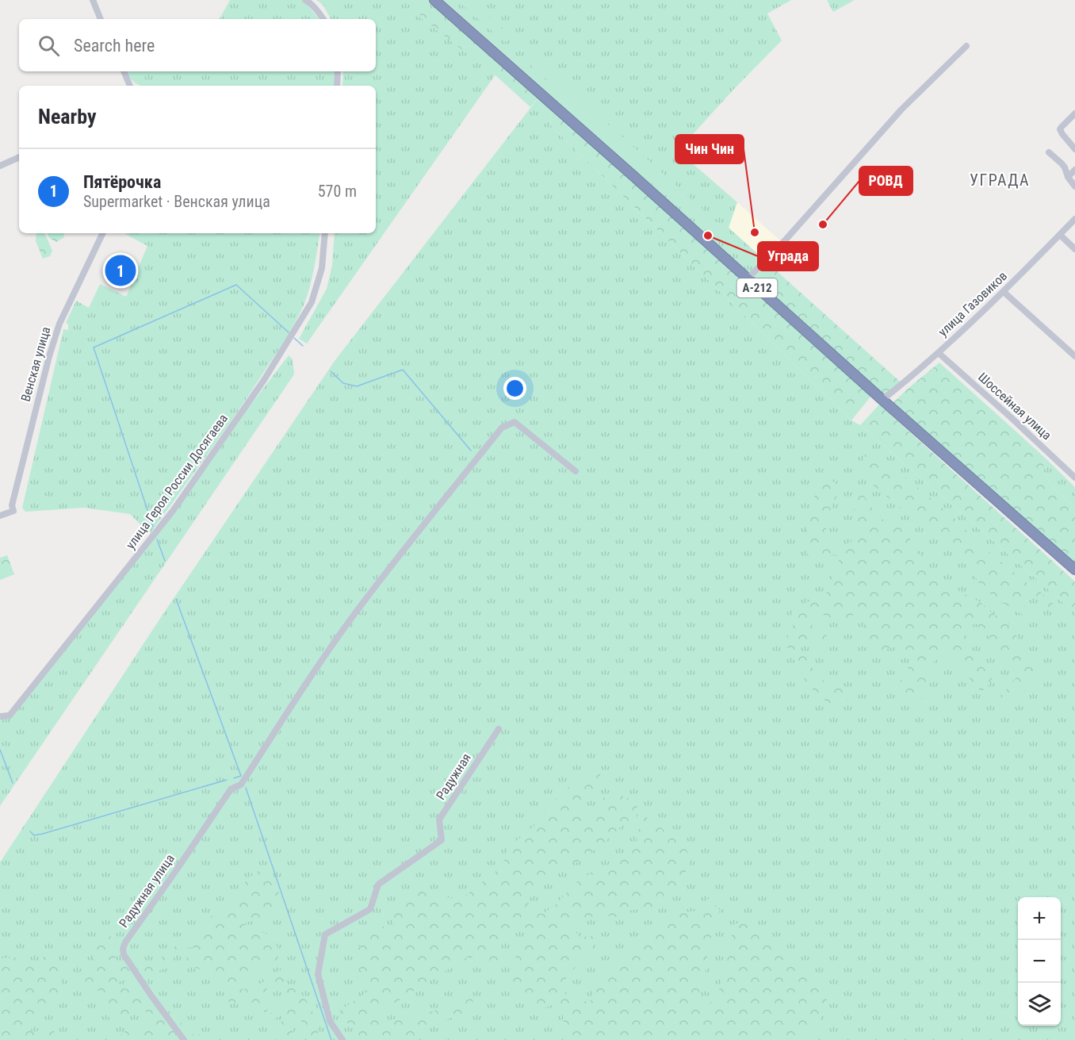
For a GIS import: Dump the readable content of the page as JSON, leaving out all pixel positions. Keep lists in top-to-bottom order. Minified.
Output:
{"streets":{"highway":["А-212"],"street":["улица Газовиков","Венская улица","Шоссейная улица","улица Героя России Досягаева","Радужная","Радужная улица"]},"crossings":[["А-212","улица Газовиков"],["улица Газовиков","Шоссейная улица"]],"districts":["УГРАДА"],"places":["РОВД","Чин Чин","Уграда"],"page":{"search":"Search here","heading":"Nearby","list":[{"mark":"1","name":"Пятёрочка","note":"Supermarket · Венская улица","value":"570 m"}],"pins":"1","map_buttons":["+","−"]}}
